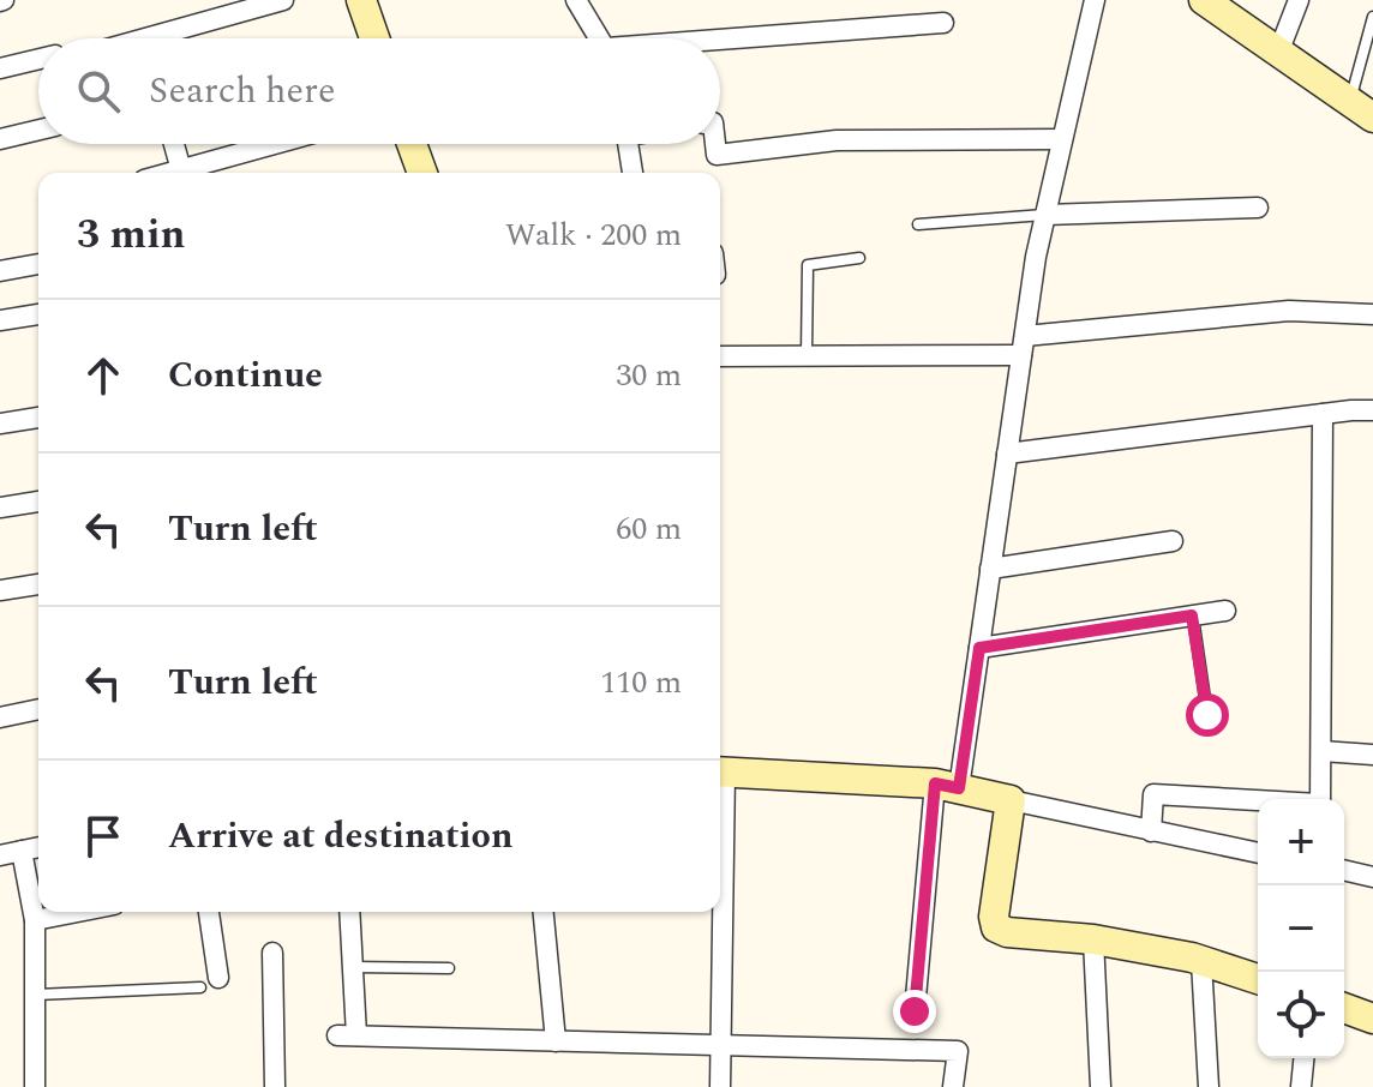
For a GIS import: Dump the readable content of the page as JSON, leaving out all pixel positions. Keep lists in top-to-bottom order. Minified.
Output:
{"page":{"search":"Search here","heading":["3 min","Walk · 200 m"],"list":[["Continue","30 m"],["Turn left","60 m"],["Turn left","110 m"],"Arrive at destination"],"map_buttons":["+","−"]}}
